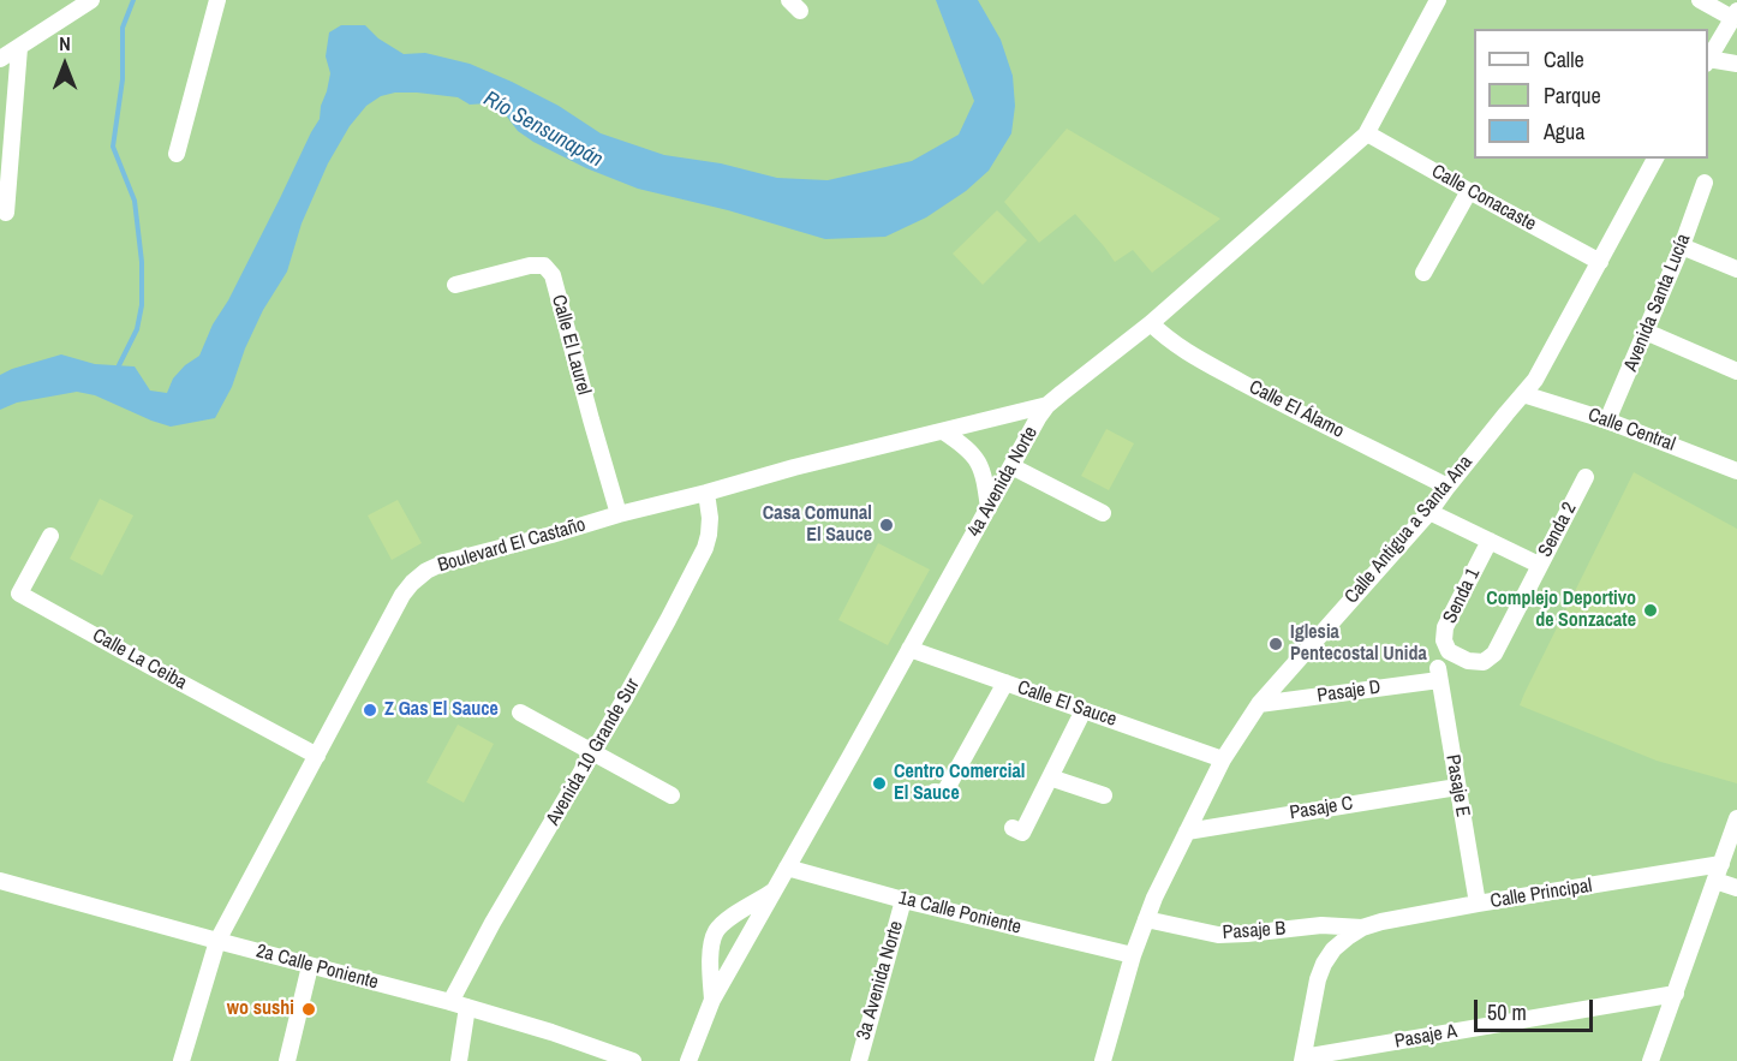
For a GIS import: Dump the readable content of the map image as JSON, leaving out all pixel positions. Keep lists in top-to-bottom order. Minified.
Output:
{"streets":{"street":["Calle Conacaste","Avenida Santa Lucía","Calle El Laurel","Calle El Álamo","Calle Central","4a Avenida Norte","Calle Antigua a Santa Ana","Senda 2","Boulevard El Castaño","Senda 1","Calle La Ceiba","Pasaje D","Calle El Sauce","Avenida 10 Grande Sur","Pasaje E","Pasaje C","Calle Principal","1a Calle Poniente","Pasaje B","2a Calle Poniente","3a Avenida Norte","Pasaje A"]},"crossings":[["Calle Conacaste","4a Avenida Norte"],["Calle Conacaste","Calle Antigua a Santa Ana"],["Avenida Santa Lucía","Calle Central"],["Calle El Laurel","Boulevard El Castaño"],["Calle El Álamo","4a Avenida Norte"],["Calle El Álamo","Calle Antigua a Santa Ana"],["Calle Central","Calle Antigua a Santa Ana"],["4a Avenida Norte","Boulevard El Castaño"],["4a Avenida Norte","Calle El Sauce"],["4a Avenida Norte","1a Calle Poniente"],["Calle Antigua a Santa Ana","Pasaje D"],["Calle Antigua a Santa Ana","Calle El Sauce"],["Calle Antigua a Santa Ana","Pasaje C"],["Calle Antigua a Santa Ana","1a Calle Poniente"],["Calle Antigua a Santa Ana","Pasaje B"],["Senda 2","Senda 1"],["Boulevard El Castaño","Calle La Ceiba"],["Boulevard El Castaño","Avenida 10 Grande Sur"],["Boulevard El Castaño","2a Calle Poniente"],["Pasaje D","Pasaje E"],["Avenida 10 Grande Sur","2a Calle Poniente"],["Pasaje E","Pasaje C"],["Pasaje E","Calle Principal"],["Calle Principal","Pasaje B"],["1a Calle Poniente","3a Avenida Norte"]],"water":["Río Sensunapán"],"places":["Casa Comunal El Sauce","Complejo Deportivo de Sonzacate","Iglesia Pentecostal Unida","Z Gas El Sauce","Centro Comercial El Sauce","wo sushi"],"legend":["Calle","Parque","Agua"],"scale_bar":"50 m","north":"top"}
